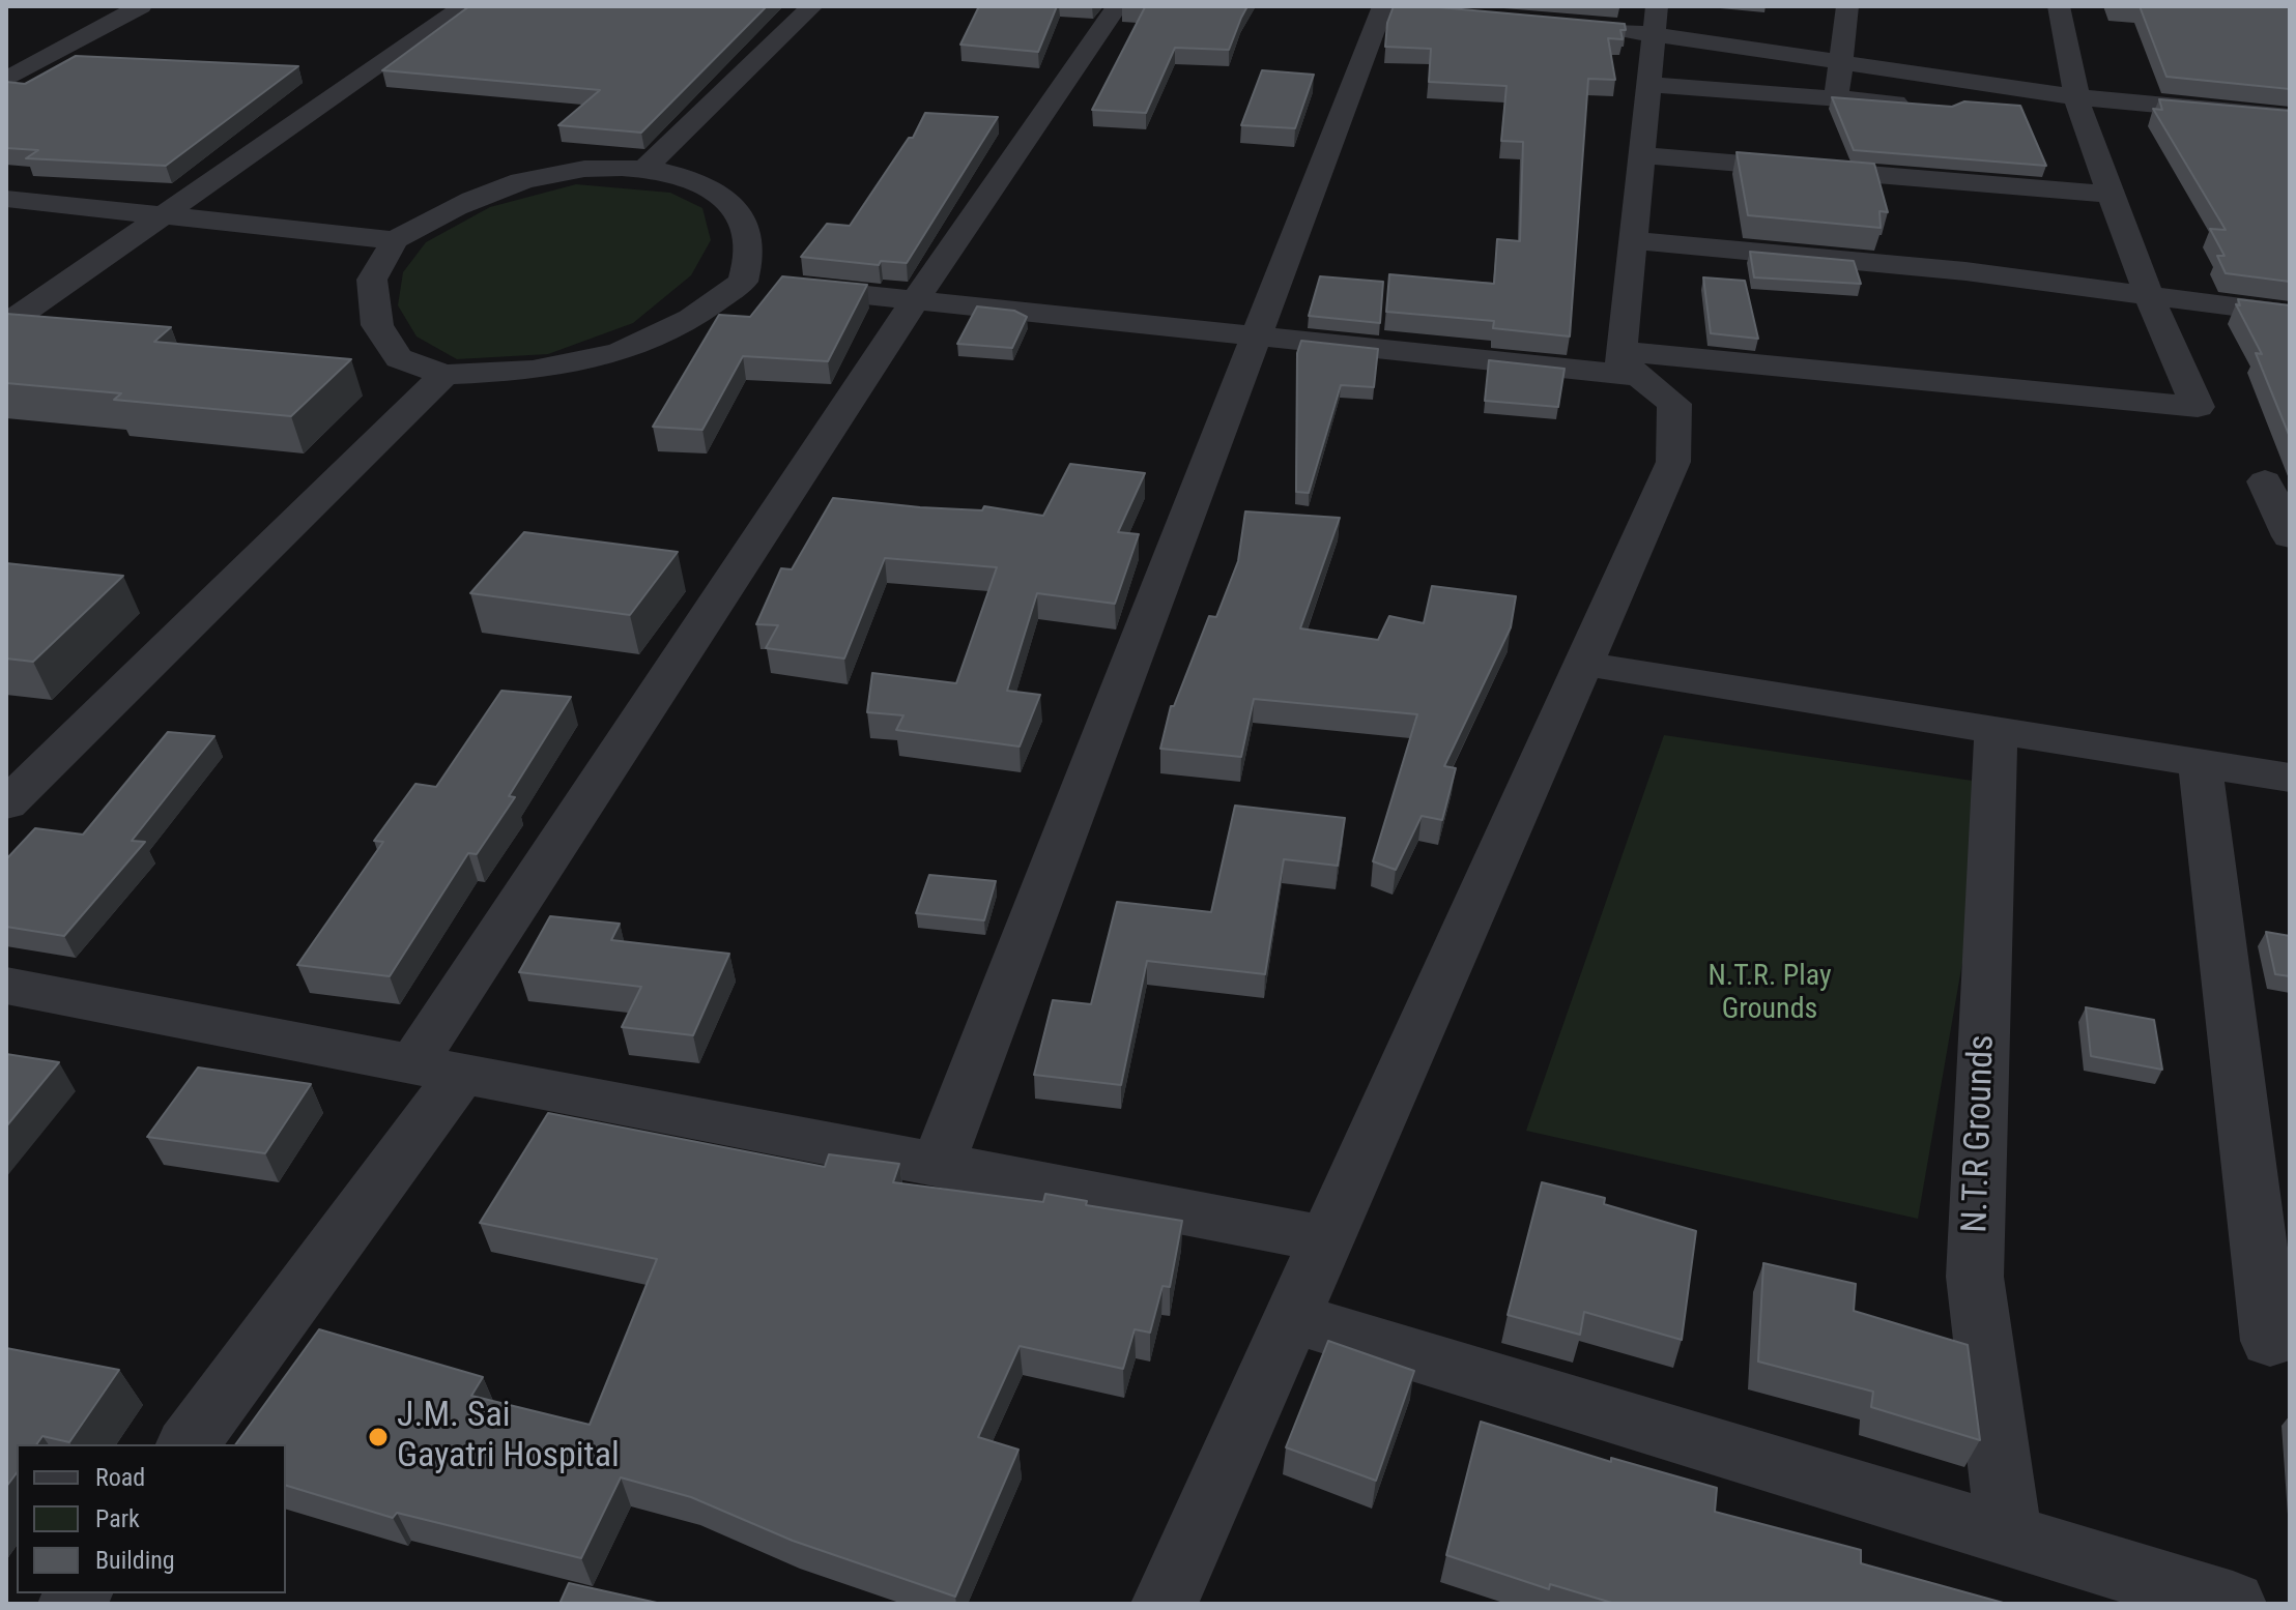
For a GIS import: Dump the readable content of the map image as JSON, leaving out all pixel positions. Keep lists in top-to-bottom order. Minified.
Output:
{"streets":{"street":["N.T.R Grounds"]},"parks":["N.T.R. Play Grounds"],"places":["J.M. Sai Gayatri Hospital"],"legend":["Road","Park","Building"]}
